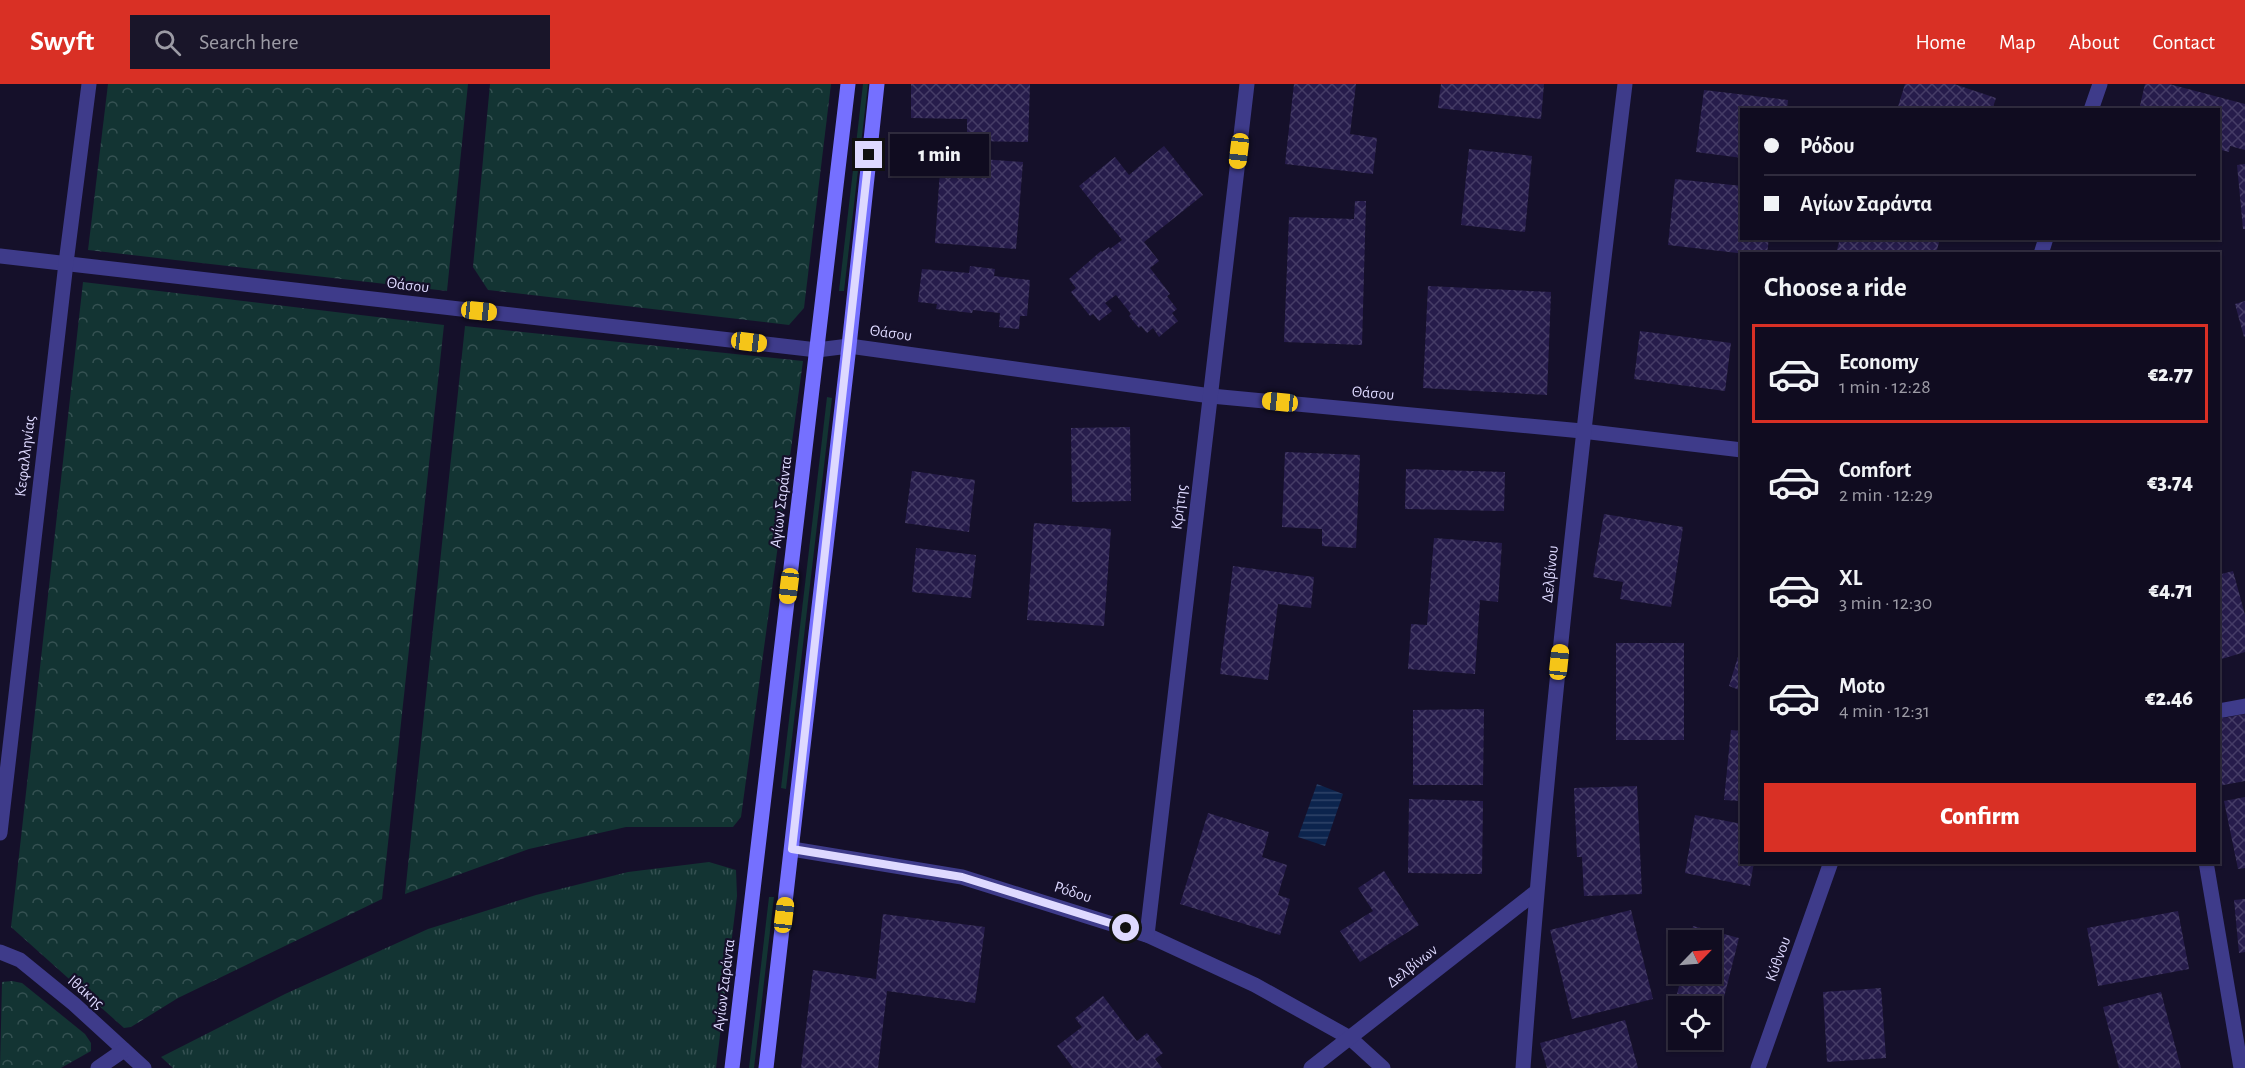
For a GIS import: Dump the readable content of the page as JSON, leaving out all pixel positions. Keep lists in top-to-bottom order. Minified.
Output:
{"streets":{"main road":["Αγίων Σαράντα"],"street":["Θάσου","Κεφαλληνίας","Κρήτης","Δελβίνου","Ρόδου","Κύθνου","Δελβίνων","Ιθάκης"]},"crossings":[["Θάσου","Κεφαλληνίας"],["Θάσου","Αγίων Σαράντα"],["Θάσου","Κρήτης"],["Θάσου","Δελβίνου"],["Κρήτης","Ρόδου"],["Δελβίνου","Δελβίνων"],["Ρόδου","Δελβίνων"]],"north":"top right","page":{"header":"Swyft","search":"Search here","nav":["Home","Map","About","Contact"],"banner":["Ρόδου","Αγίων Σαράντα"],"bubble":"1 min","heading":"Choose a ride","list":[{"name":"Economy","note":"1 min · 12:28","value":"€2.77"},{"name":"Comfort","note":"2 min · 12:29","value":"€3.74"},{"name":"XL","note":"3 min · 12:30","value":"€4.71"},{"name":"Moto","note":"4 min · 12:31","value":"€2.46"}],"buttons":"Confirm"}}
